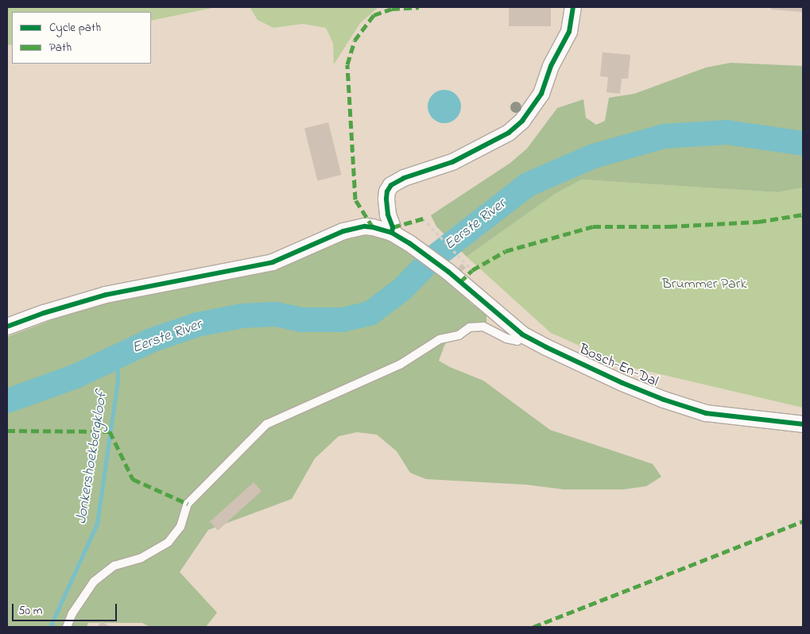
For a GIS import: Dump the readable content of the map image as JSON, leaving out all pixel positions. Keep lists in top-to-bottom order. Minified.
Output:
{"streets":{"street":["Bosch-En-Dal"]},"water":["Eerste River","Jonkershoekbergkloof"],"parks":["Brummer Park"],"legend":["Cycle path","Path"],"scale_bar":"50 m"}
